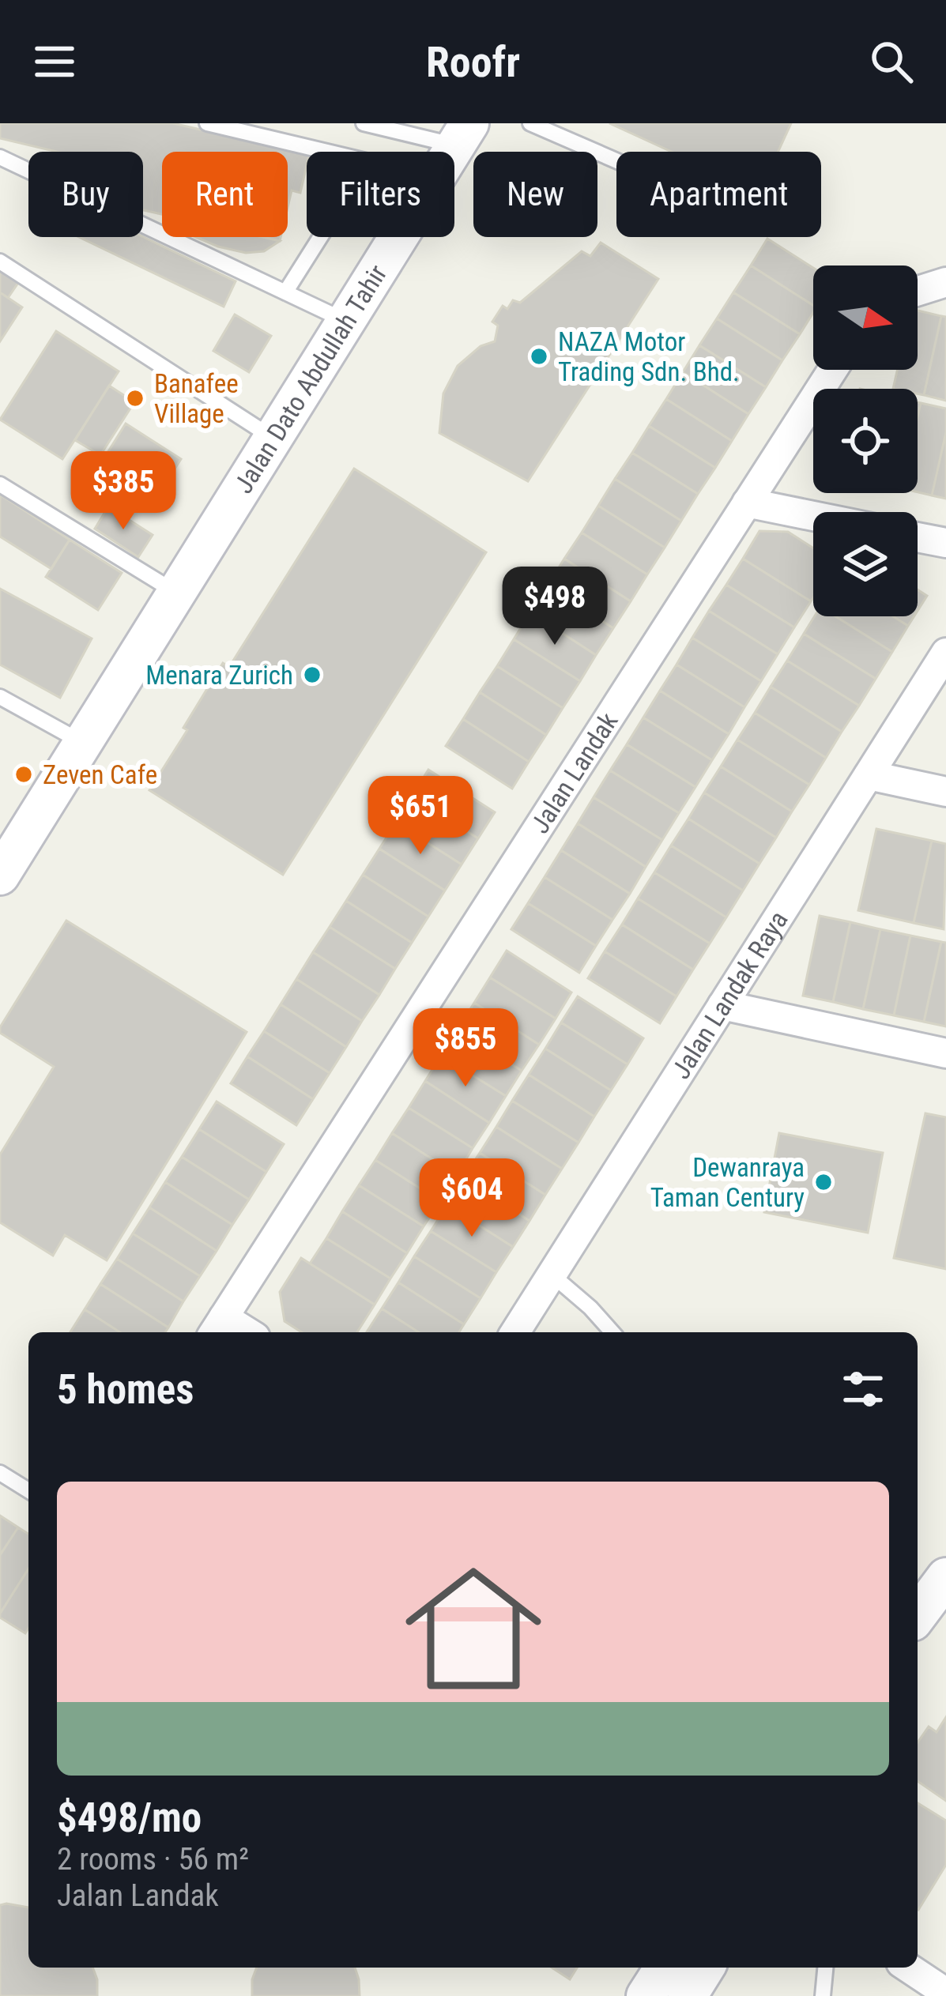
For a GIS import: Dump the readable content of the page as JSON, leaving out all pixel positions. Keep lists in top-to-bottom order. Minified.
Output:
{"streets":{"street":["Jalan Dato Abdullah Tahir","Jalan Landak","Jalan Landak Raya"]},"places":["NAZA Motor Trading Sdn. Bhd.","Banafee Village","Menara Zurich","Zeven Cafe","Dewanraya Taman Century"],"north":"right","page":{"header":"Roofr","chip":["Buy","Rent","Filters","New","Apartment"],"price":["$385","$498","$651","$855","$604"],"heading":"5 homes","list":[{"name":"$498/mo","note":"2 rooms · 56 m² · Jalan Landak"}]}}
